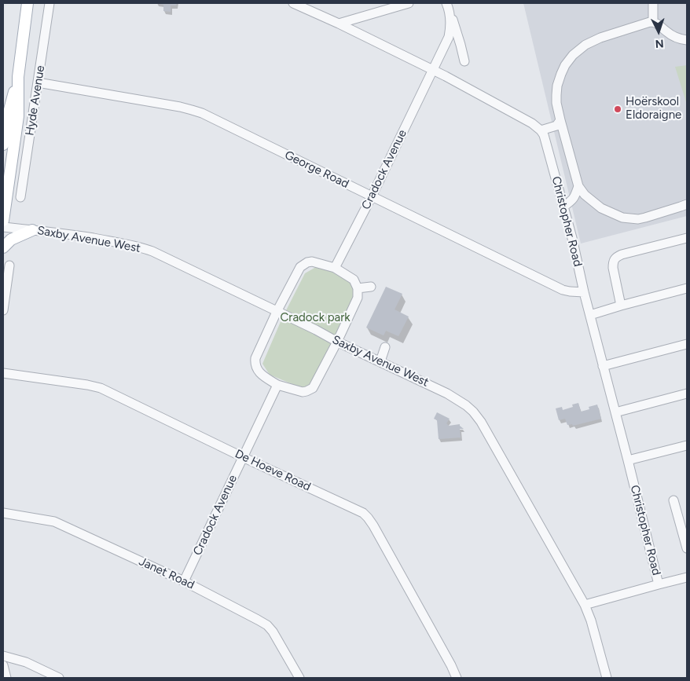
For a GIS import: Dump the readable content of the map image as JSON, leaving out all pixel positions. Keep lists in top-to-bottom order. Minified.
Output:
{"streets":{"street":["Hyde Avenue","George Road","Cradock Avenue","Christopher Road","Saxby Avenue West","De Hoeve Road","Janet Road"]},"crossings":[["Hyde Avenue","George Road"],["George Road","Cradock Avenue"],["George Road","Christopher Road"],["Cradock Avenue","De Hoeve Road"],["Cradock Avenue","Janet Road"]],"parks":["Cradock park"],"places":["Hoërskool Eldoraigne"],"north":"bottom"}
